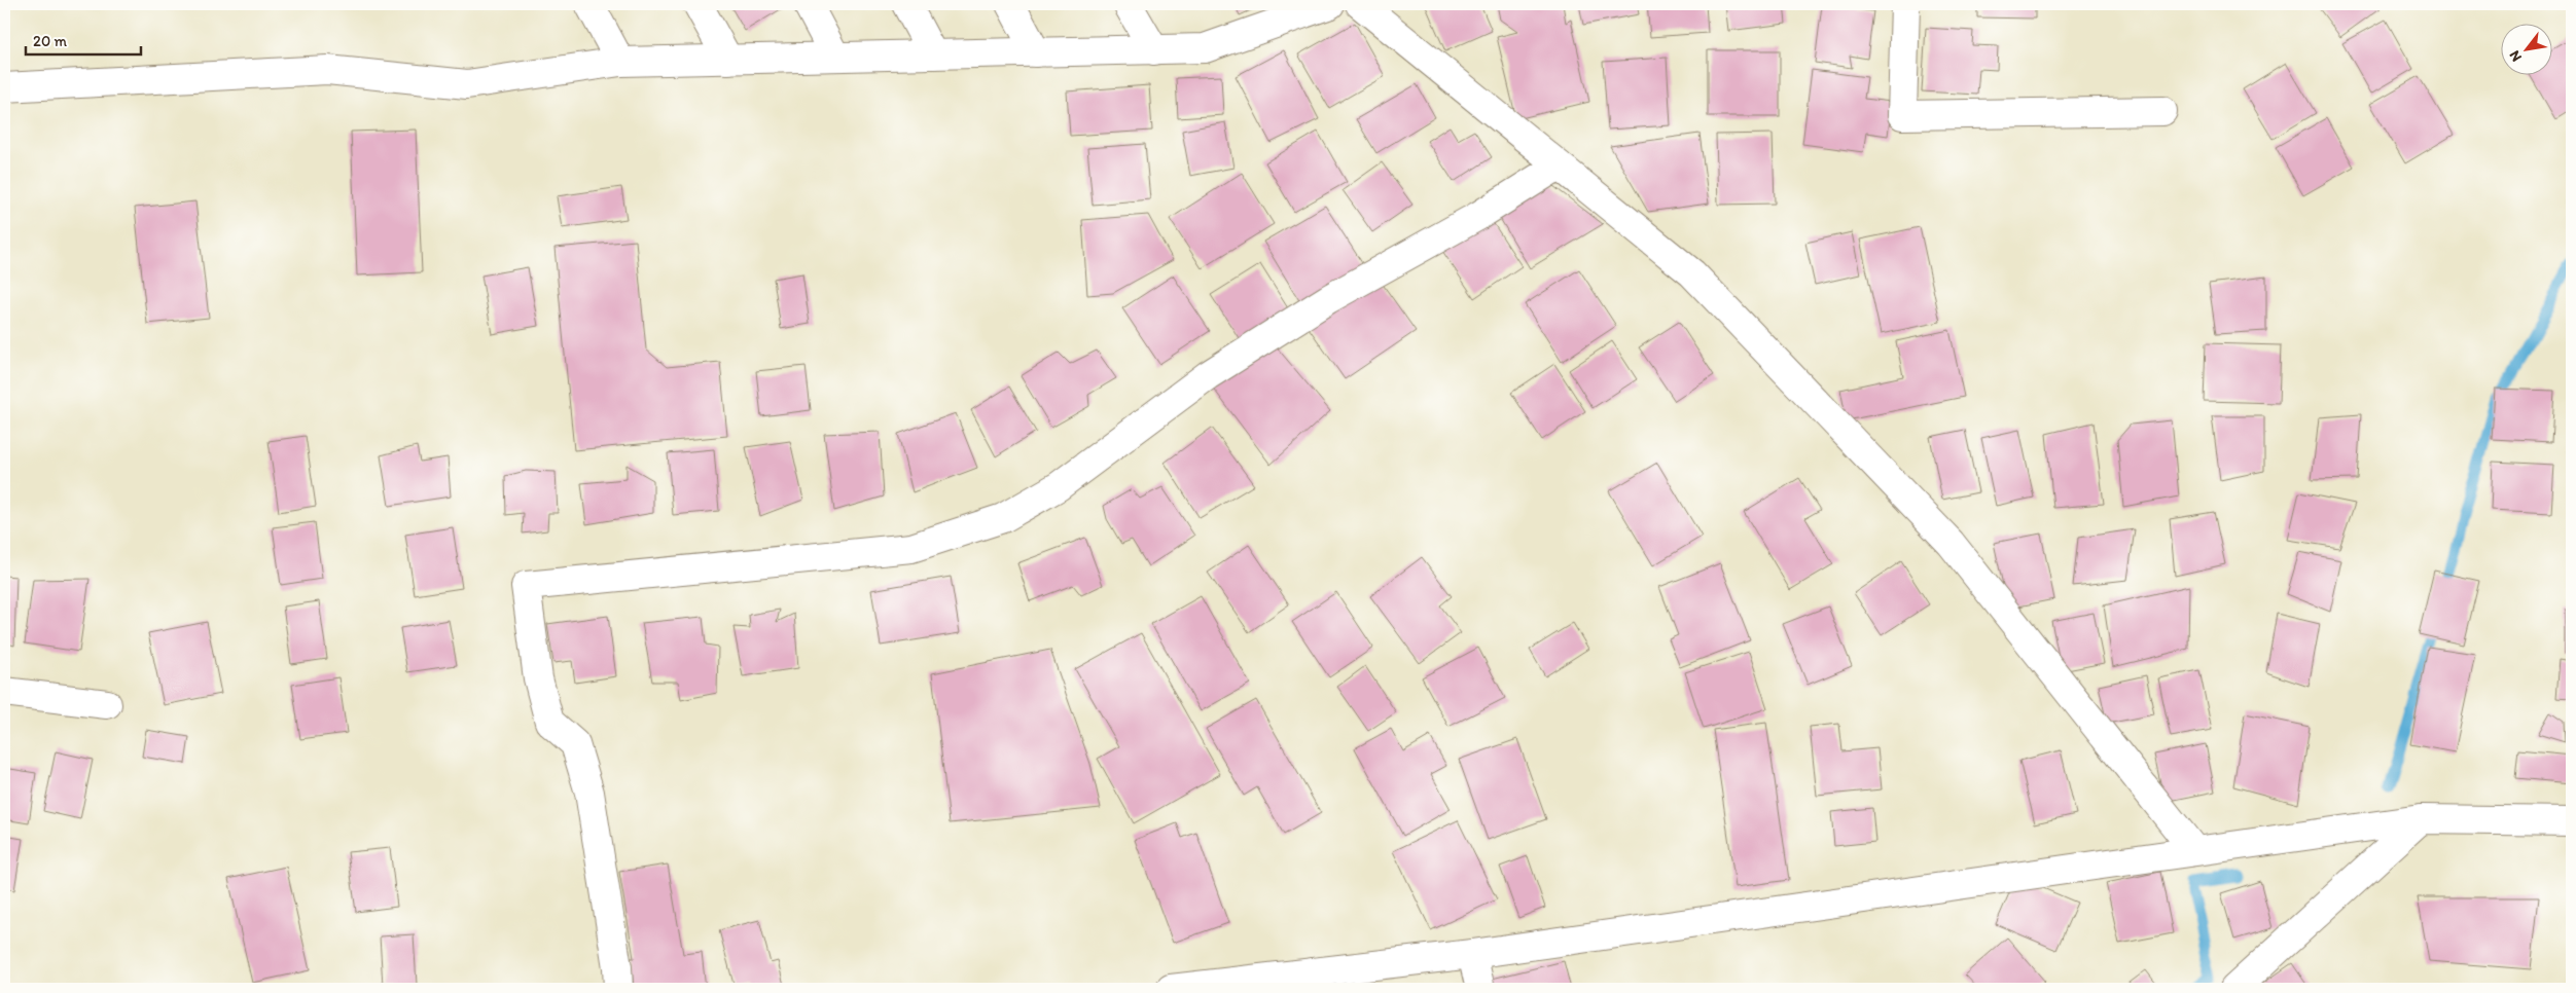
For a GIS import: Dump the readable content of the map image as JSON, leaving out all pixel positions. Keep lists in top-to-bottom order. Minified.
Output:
{"scale_bar":"20 m","north":"bottom left"}
